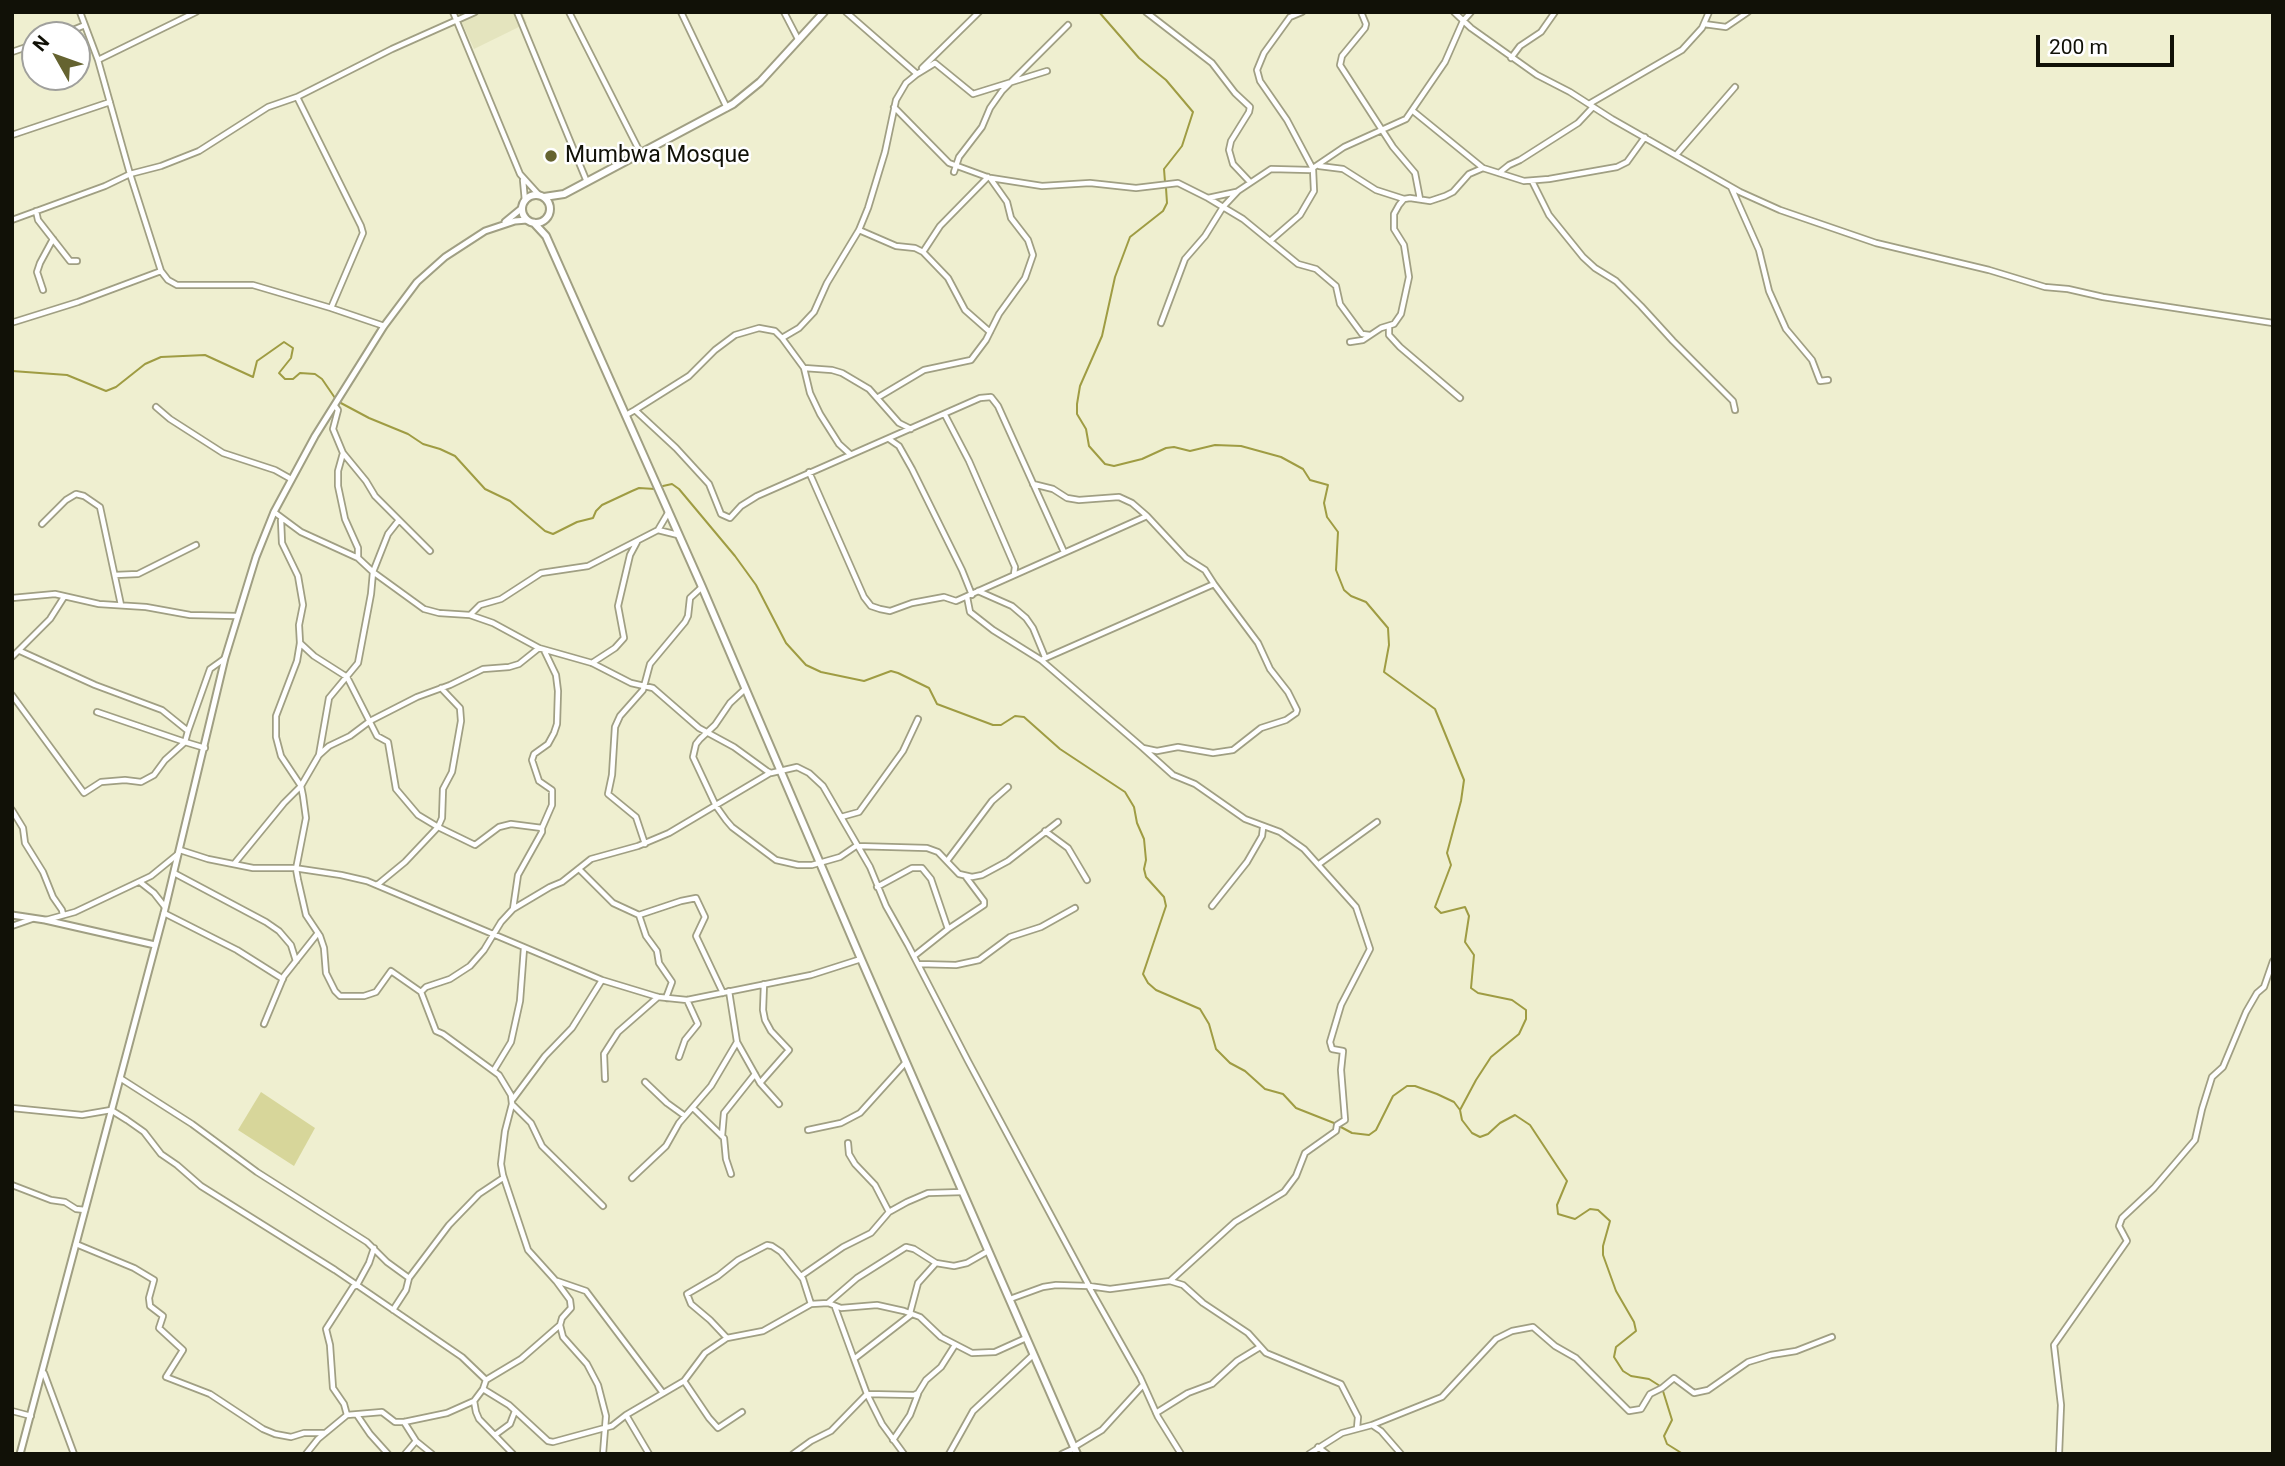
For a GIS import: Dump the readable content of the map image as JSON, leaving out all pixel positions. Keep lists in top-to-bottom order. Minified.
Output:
{"places":["Mumbwa Mosque"],"scale_bar":"200 m","north":"top left"}
